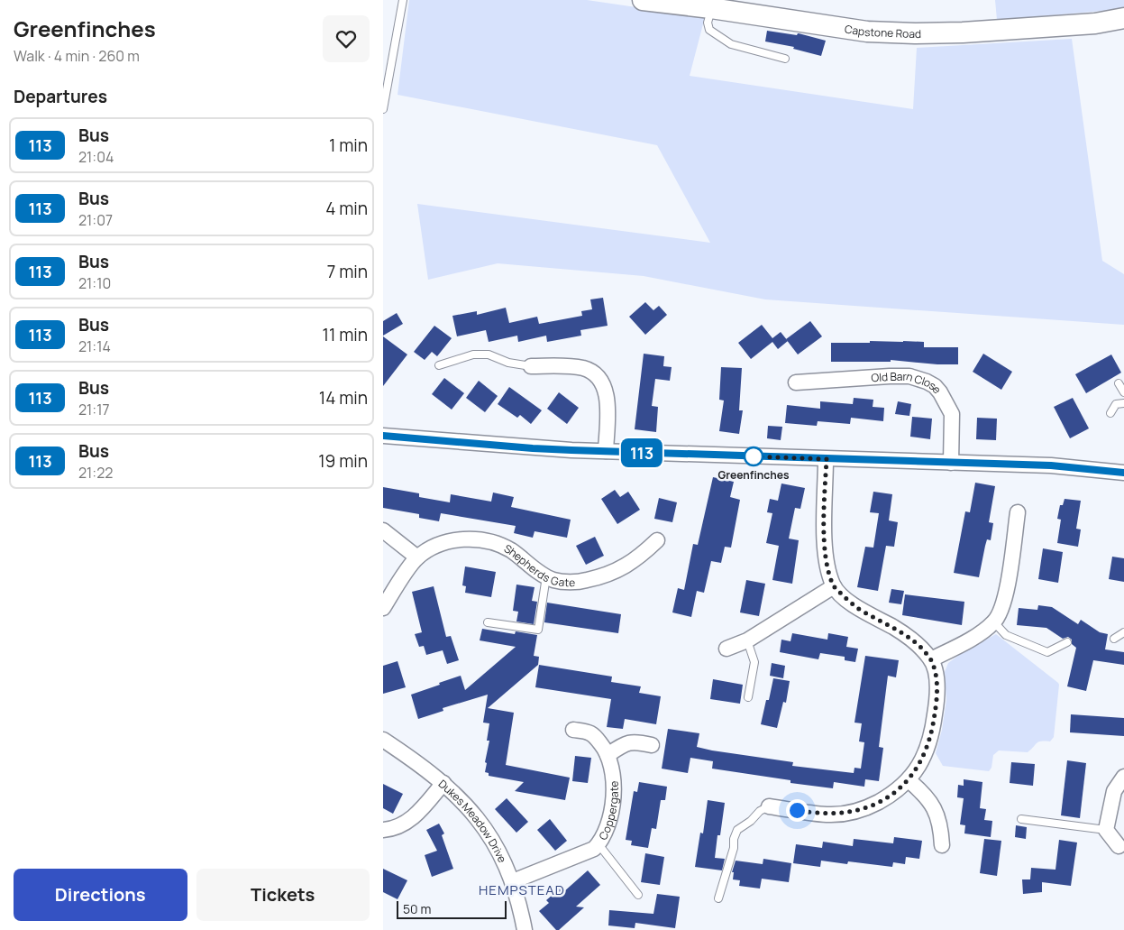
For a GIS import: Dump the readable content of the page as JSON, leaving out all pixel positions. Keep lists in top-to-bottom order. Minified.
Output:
{"streets":{"street":["Capstone Road","Old Barn Close","Shepherds Gate","Coppergate","Dukes Meadow Drive"]},"crossings":[["Coppergate","Dukes Meadow Drive"]],"districts":["HEMPSTEAD"],"places":["Greenfinches"],"lines":["bus line 113"],"scale_bar":"50 m","page":{"heading":[["Greenfinches","Walk · 4 min · 260 m"],"Departures"],"on_map":"113","list":[{"mark":"113","name":"Bus","note":"21:04","value":"1 min"},{"mark":"113","name":"Bus","note":"21:07","value":"4 min"},{"mark":"113","name":"Bus","note":"21:10","value":"7 min"},{"mark":"113","name":"Bus","note":"21:14","value":"11 min"},{"mark":"113","name":"Bus","note":"21:17","value":"14 min"},{"mark":"113","name":"Bus","note":"21:22","value":"19 min"}],"buttons":["Directions","Tickets"],"scale":"50 m"}}
